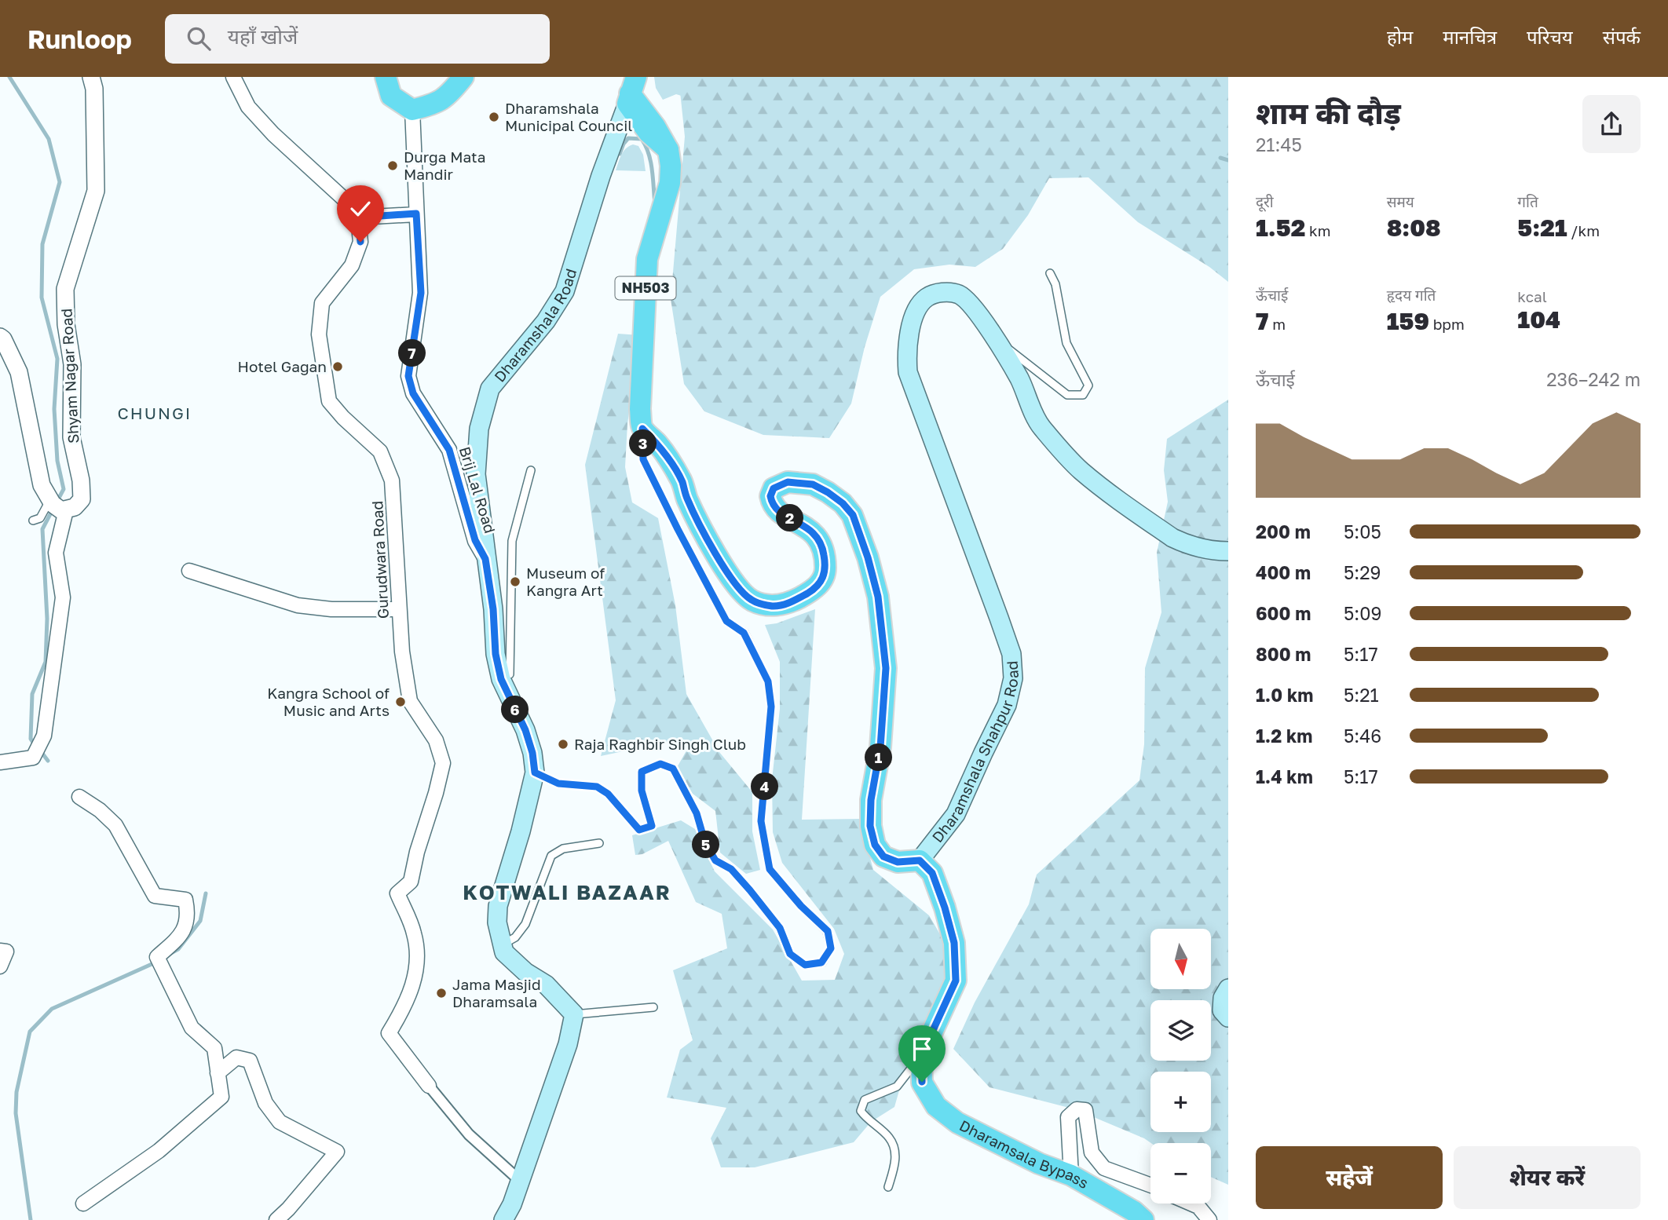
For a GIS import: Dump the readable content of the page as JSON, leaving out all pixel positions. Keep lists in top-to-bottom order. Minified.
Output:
{"streets":{"main road":["NH503","Dharamshala Road","Dharamshala Shahpur Road","Dharamsala Bypass"],"street":["Shyam Nagar Road","Brij Lal Road","Gurudwara Road"]},"crossings":[["NH503","Dharamshala Road"],["Dharamshala Road","Brij Lal Road"],["Dharamshala Shahpur Road","Dharamsala Bypass"]],"districts":["CHUNGI","KOTWALI BAZAAR"],"places":["Dharamshala Municipal Council","Durga Mata Mandir","Hotel Gagan","Museum of Kangra Art","Kangra School of Music and Arts","Raja Raghbir Singh Club","Jama Masjid Dharamsala"],"north":"bottom","page":{"header":"Runloop","search":"यहाँ खोजें","nav":["होम","मानचित्र","परिचय","संपर्क"],"heading":["शाम की दौड़","21:45"],"stats":[["दूरी","1.52 km"],["समय","8:08"],["गति","5:21 /km"],["ऊँचाई","7 m"],["हृदय गति","159 bpm"],["kcal","104"]],"pins":["7","3","2","6","1","4","5"],"chart":["ऊँचाई","236–242 m"],"list":[{"name":"200 m","note":"5:05"},{"name":"400 m","note":"5:29"},{"name":"600 m","note":"5:09"},{"name":"800 m","note":"5:17"},{"name":"1.0 km","note":"5:21"},{"name":"1.2 km","note":"5:46"},{"name":"1.4 km","note":"5:17"}],"map_buttons":["+","−"],"buttons":["सहेजें","शेयर करें"]}}
